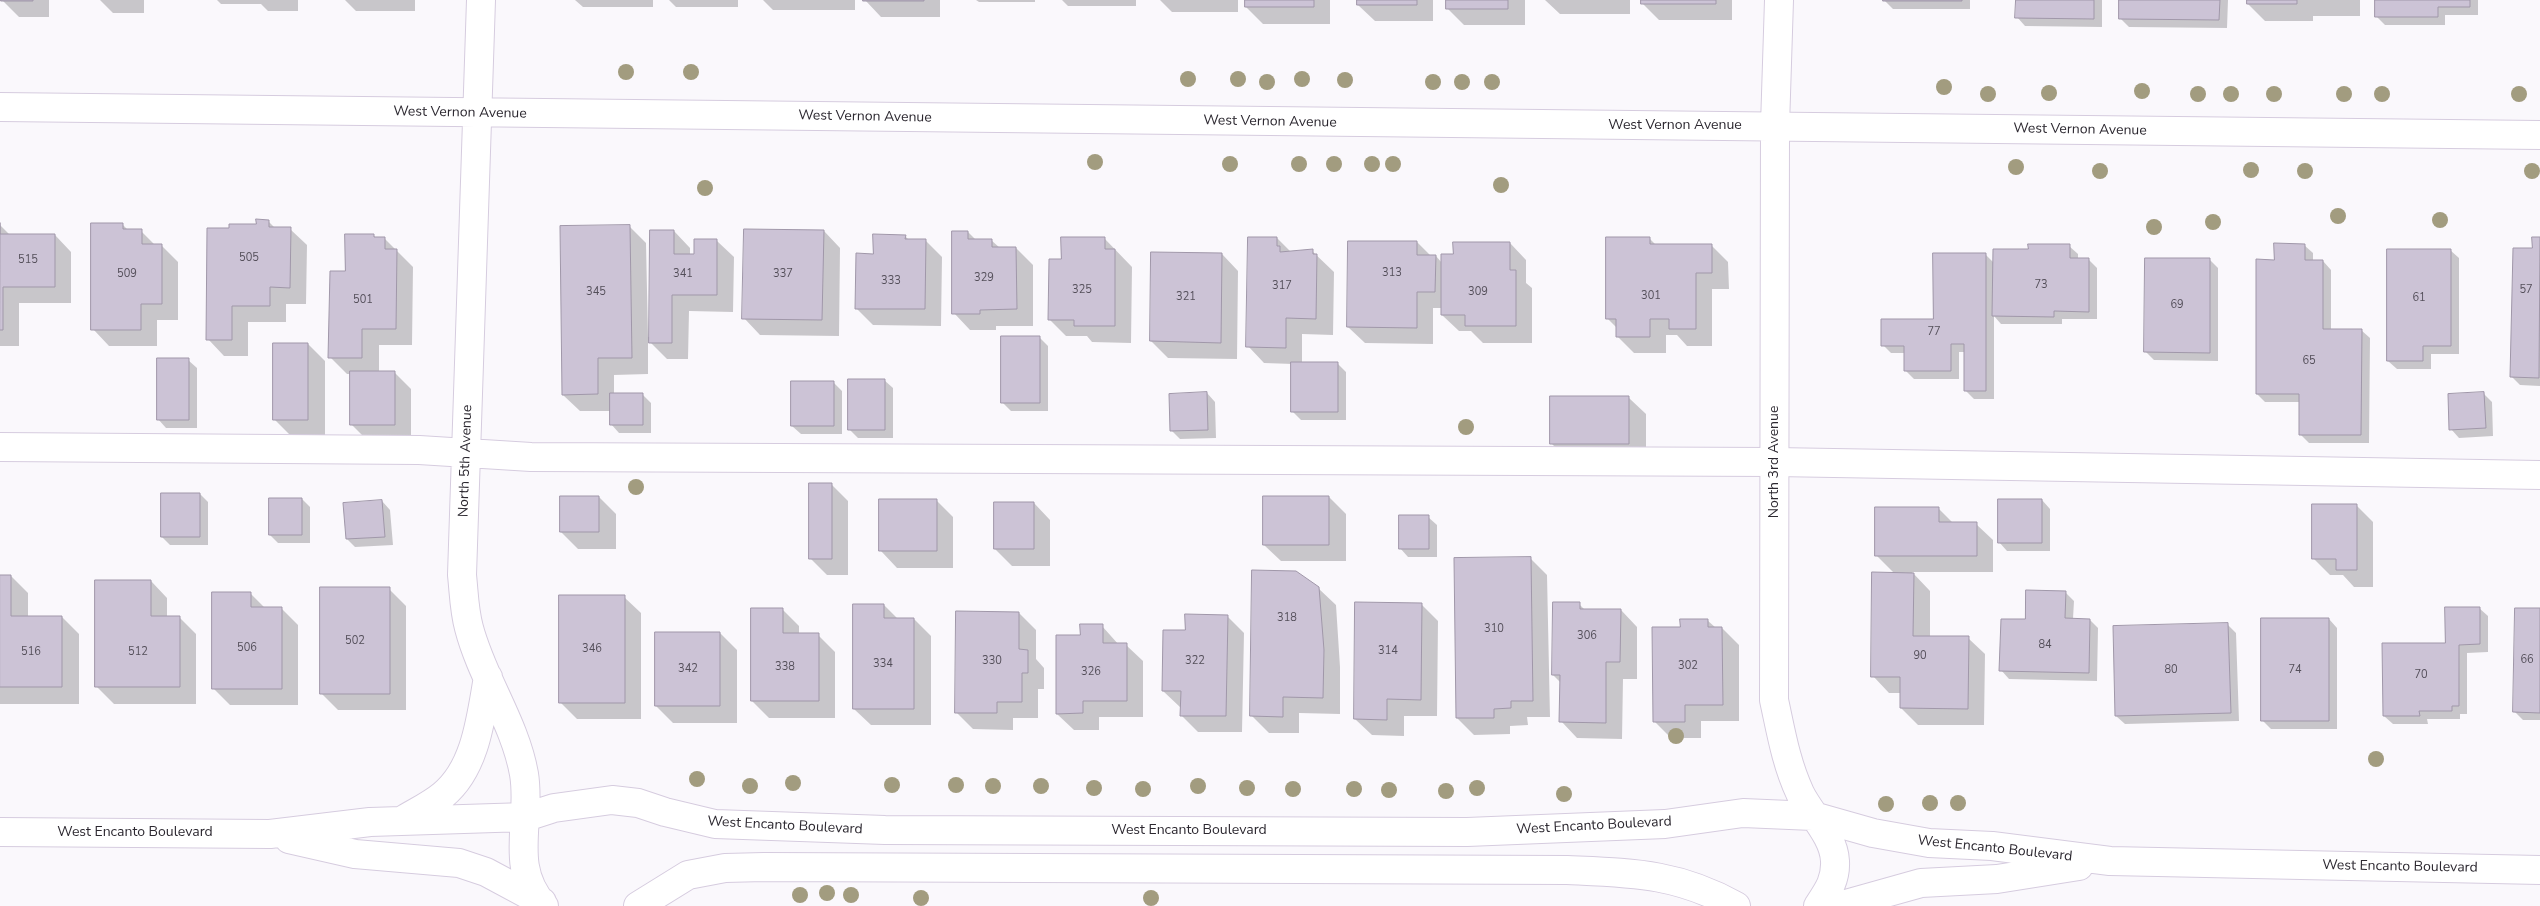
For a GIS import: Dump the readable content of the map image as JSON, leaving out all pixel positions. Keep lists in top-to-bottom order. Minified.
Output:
{"streets":{"street":["West Vernon Avenue","North 5th Avenue","North 3rd Avenue","West Encanto Boulevard"]},"crossings":[["West Vernon Avenue","North 5th Avenue"],["West Vernon Avenue","North 3rd Avenue"],["North 5th Avenue","West Encanto Boulevard"],["North 3rd Avenue","West Encanto Boulevard"]],"house_numbers":["505","515","313","509","341","337","329","333","73","317","325","57","345","309","301","321","61","501","69","77","65","318","310","306","502","84","506","346","314","516","512","90","66","330","322","334","302","338","342","80","74","326","70"]}
